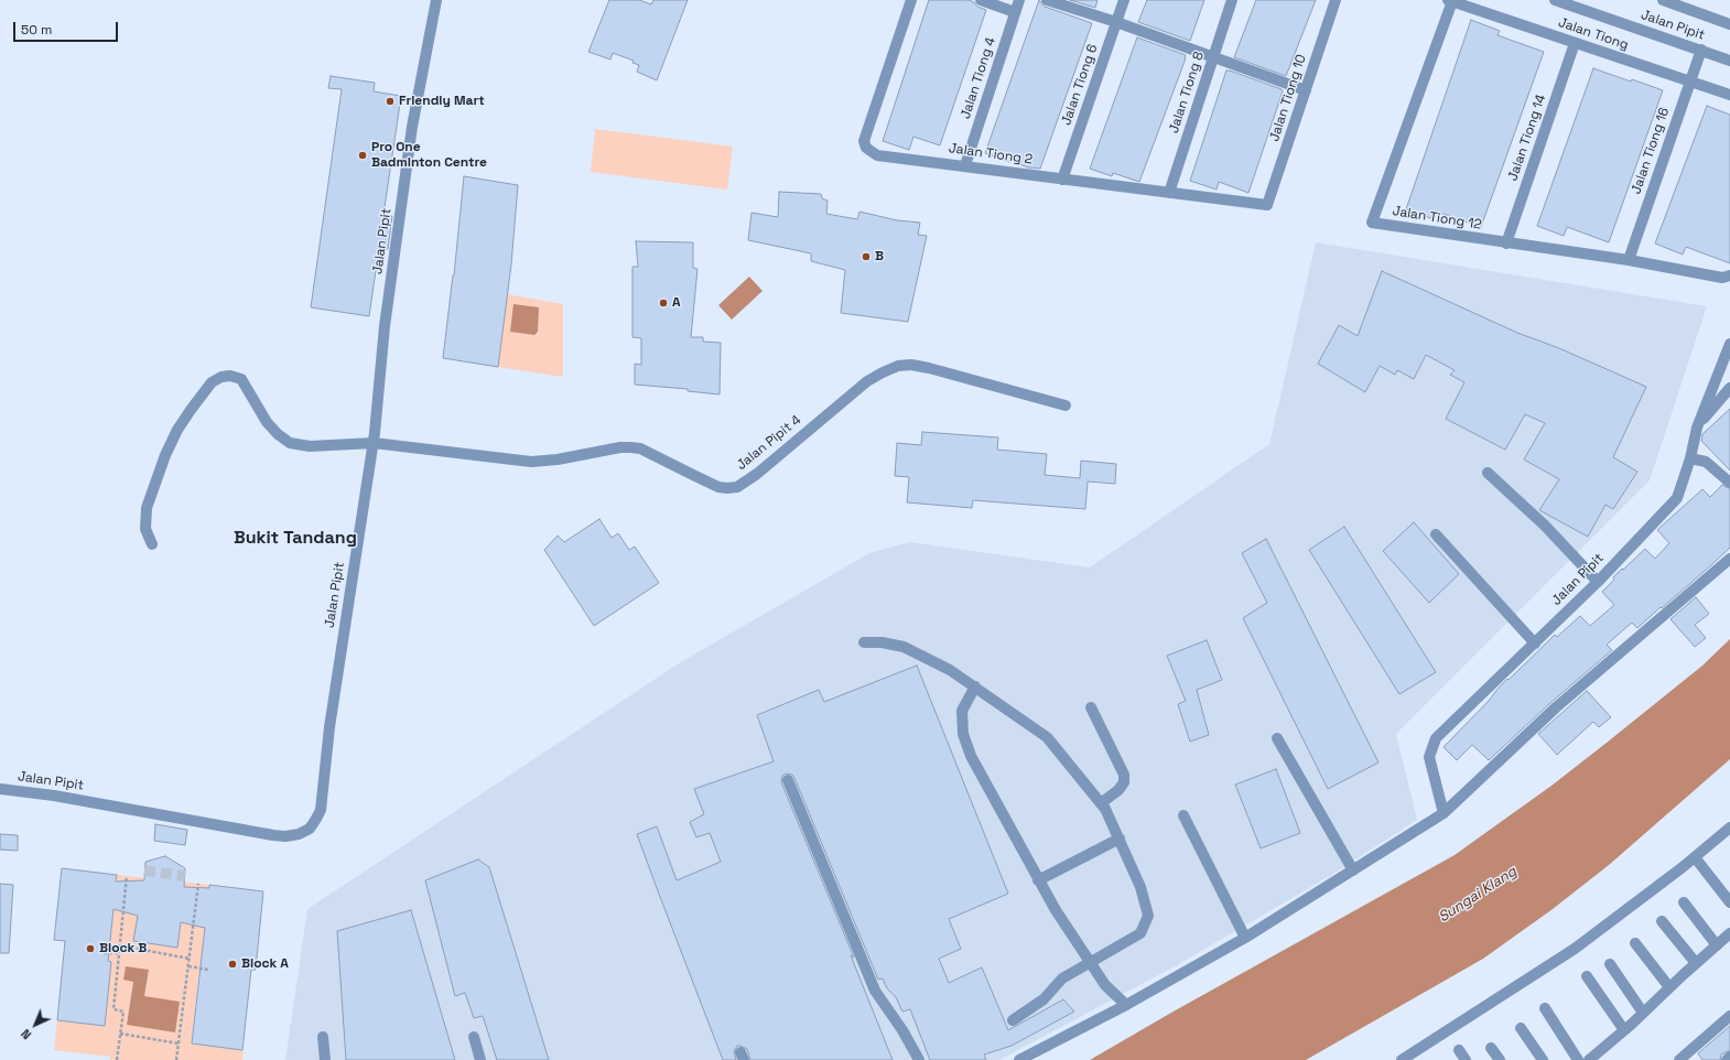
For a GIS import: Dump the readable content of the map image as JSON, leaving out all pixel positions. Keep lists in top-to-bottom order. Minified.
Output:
{"streets":{"street":["Jalan Pipit","Jalan Tiong","Jalan Tiong 4","Jalan Tiong 6","Jalan Tiong 8","Jalan Tiong 10","Jalan Tiong 14","Jalan Tiong 16","Jalan Tiong 2","Jalan Tiong 12","Jalan Pipit 4"]},"crossings":[["Jalan Pipit","Jalan Tiong 16"],["Jalan Pipit","Jalan Pipit 4"],["Jalan Tiong","Jalan Tiong 14"],["Jalan Tiong","Jalan Tiong 16"],["Jalan Tiong","Jalan Tiong 12"],["Jalan Tiong 4","Jalan Tiong 2"],["Jalan Tiong 6","Jalan Tiong 2"],["Jalan Tiong 8","Jalan Tiong 2"],["Jalan Tiong 10","Jalan Tiong 2"],["Jalan Tiong 14","Jalan Tiong 12"],["Jalan Tiong 16","Jalan Tiong 12"]],"districts":["Bukit Tandang"],"water":["Sungai Klang"],"places":["Friendly Mart","Pro One Badminton Centre","B","A","Block B","Block A"],"scale_bar":"50 m","north":"bottom left"}
